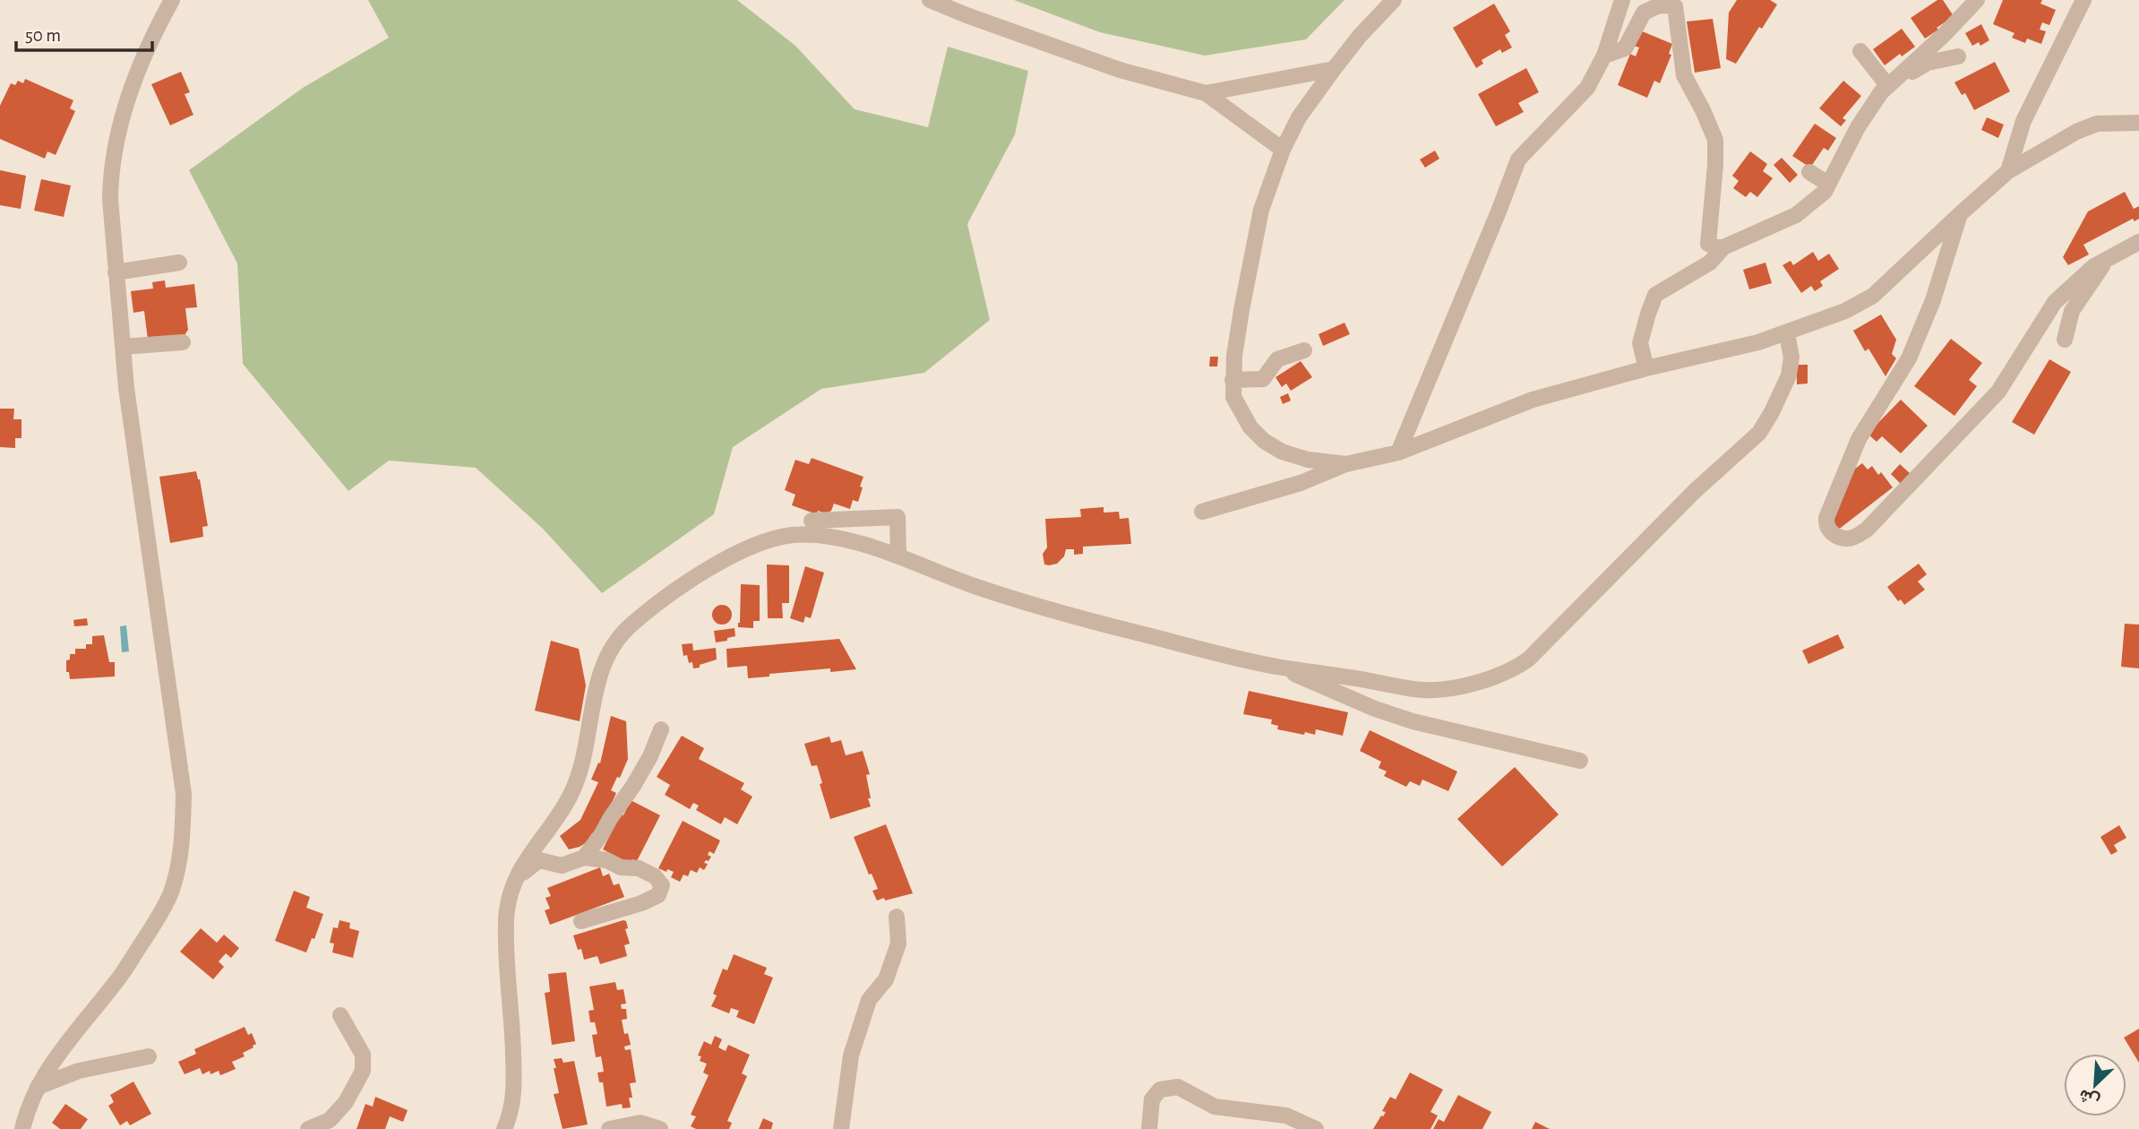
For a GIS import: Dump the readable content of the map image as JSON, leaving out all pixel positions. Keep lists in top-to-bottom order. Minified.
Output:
{"scale_bar":"50 m","north":"bottom left"}
